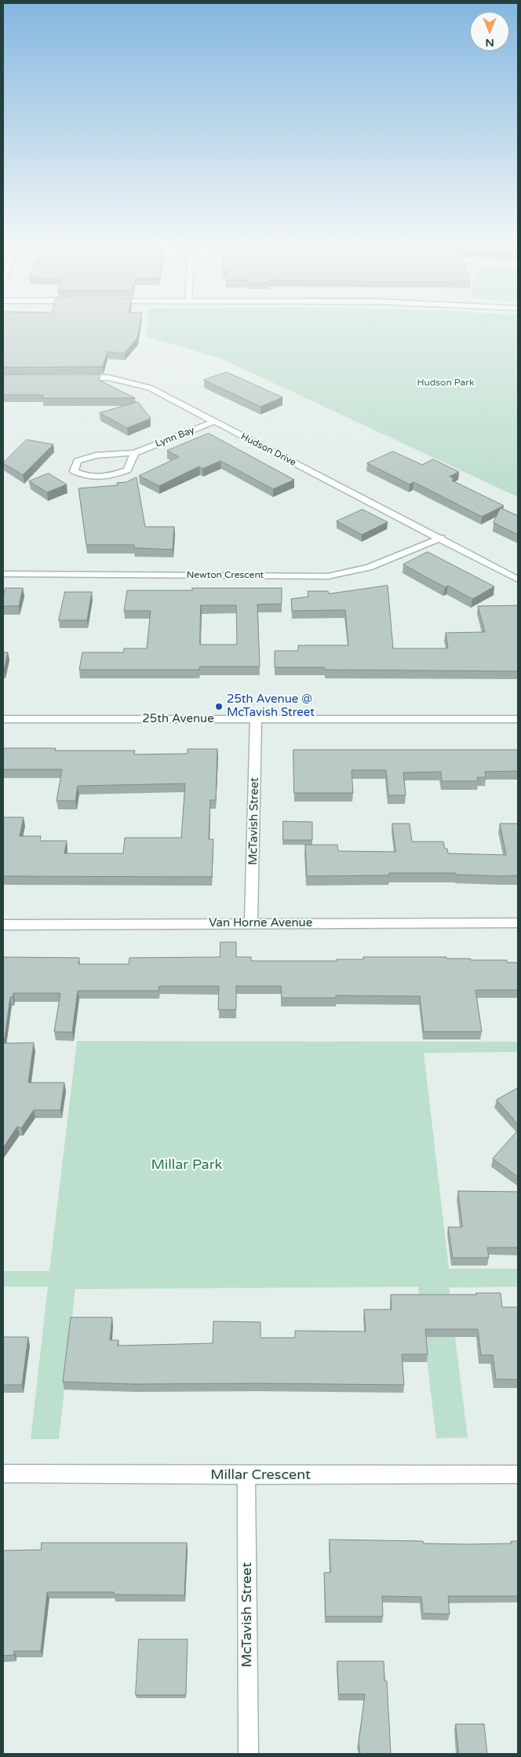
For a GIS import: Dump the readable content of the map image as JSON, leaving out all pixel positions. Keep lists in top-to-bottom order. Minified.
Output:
{"streets":{"street":["Lynn Bay","Hudson Drive","Newton Crescent","25th Avenue","McTavish Street","Van Horne Avenue","Millar Crescent"]},"crossings":[["Lynn Bay","Hudson Drive"],["Hudson Drive","Newton Crescent"],["25th Avenue","McTavish Street"],["McTavish Street","Van Horne Avenue"],["McTavish Street","Millar Crescent"]],"parks":["Hudson Park","Millar Park"],"places":["25th Avenue @ McTavish Street"],"north":"bottom"}
